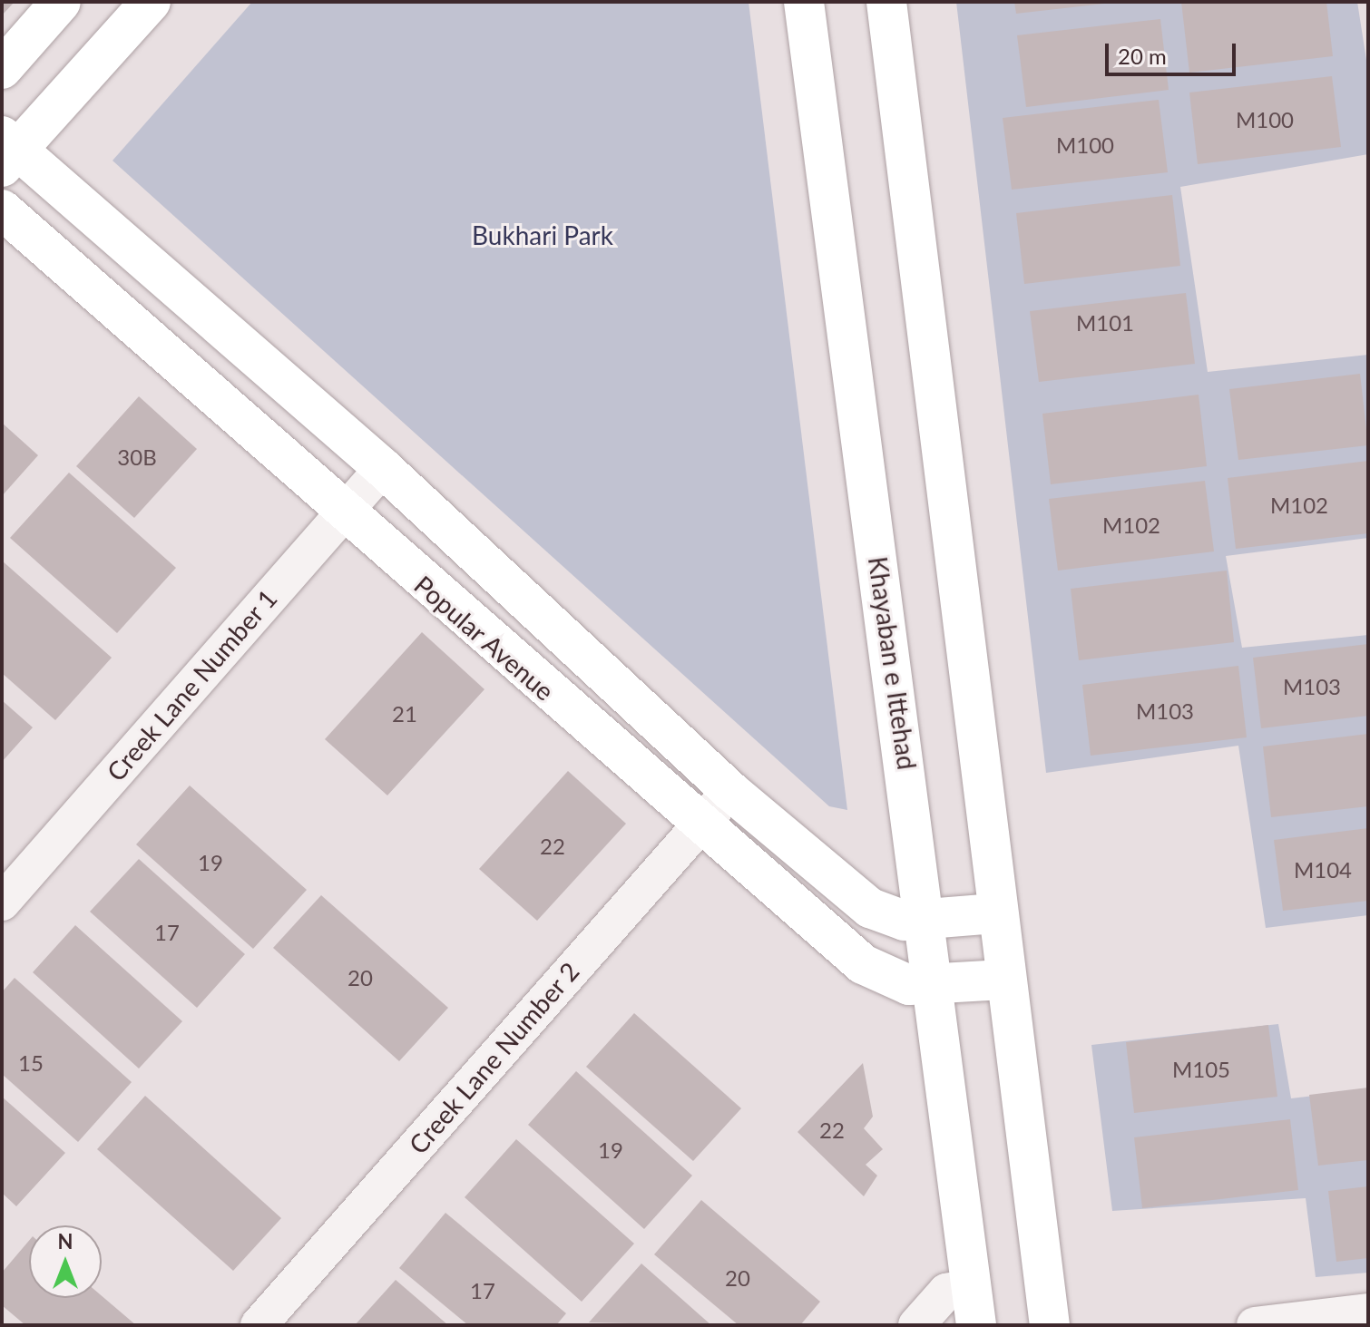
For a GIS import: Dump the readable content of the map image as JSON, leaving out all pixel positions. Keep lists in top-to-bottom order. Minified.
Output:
{"streets":{"street":["Popular Avenue","Khayaban e Ittehad","Creek Lane Number 1","Creek Lane Number 2"]},"crossings":[["Popular Avenue","Khayaban e Ittehad"],["Popular Avenue","Creek Lane Number 1"],["Popular Avenue","Creek Lane Number 2"]],"parks":["Bukhari Park"],"house_numbers":["M100","M100","M101","30B","M102","M102","M103","M103","21","22","19","M104","17","20","15","M105","22","19","20","17"],"scale_bar":"20 m","north":"top"}
